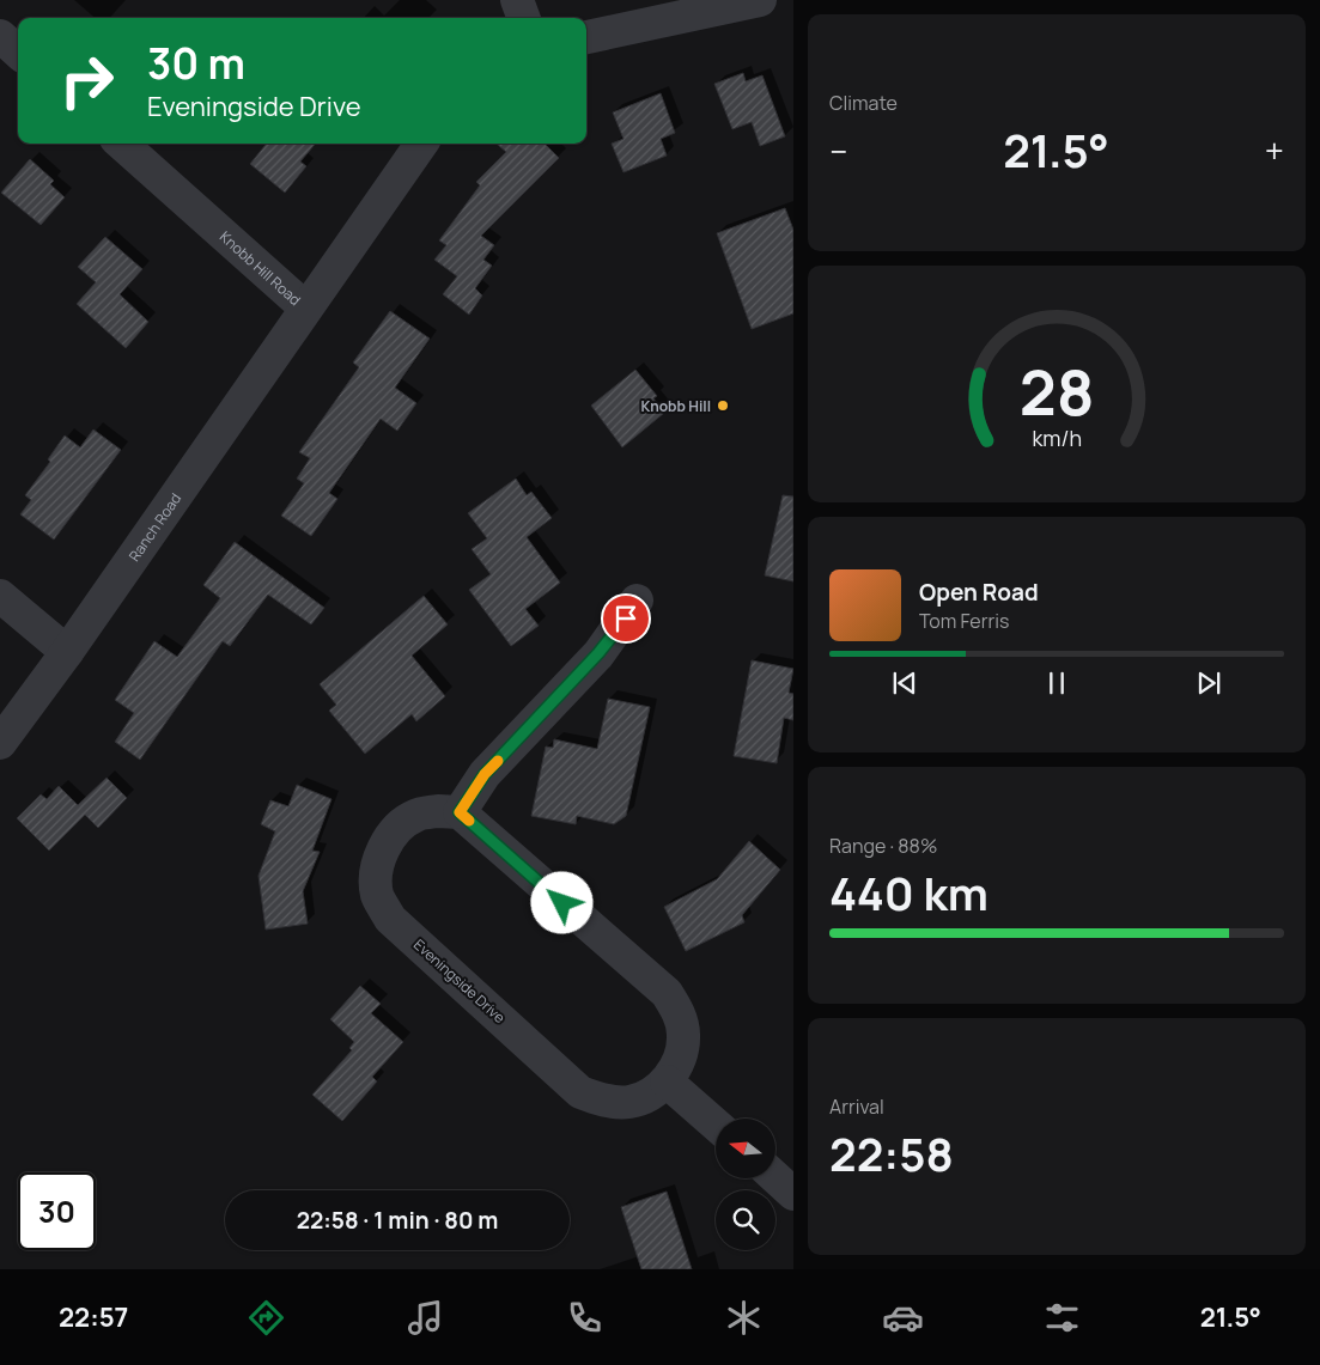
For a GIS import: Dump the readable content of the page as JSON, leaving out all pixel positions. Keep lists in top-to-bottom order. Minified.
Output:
{"streets":{"street":["Knobb Hill Road","Ranch Road","Eveningside Drive"]},"crossings":[["Knobb Hill Road","Ranch Road"]],"places":["Knobb Hill"],"north":"left","page":{"tile":["Climate",["Range · 88%","440 km"],["Arrival","22:58"]],"turn":["30 m","Eveningside Drive"],"heat":["−","21.5°","+"],"song":["Open Road","Tom Ferris"],"limit":"30","trip":"22:58 · 1 min · 80 m","tabs":["22:57","21.5°"],"gauge":["28","km/h"]}}
